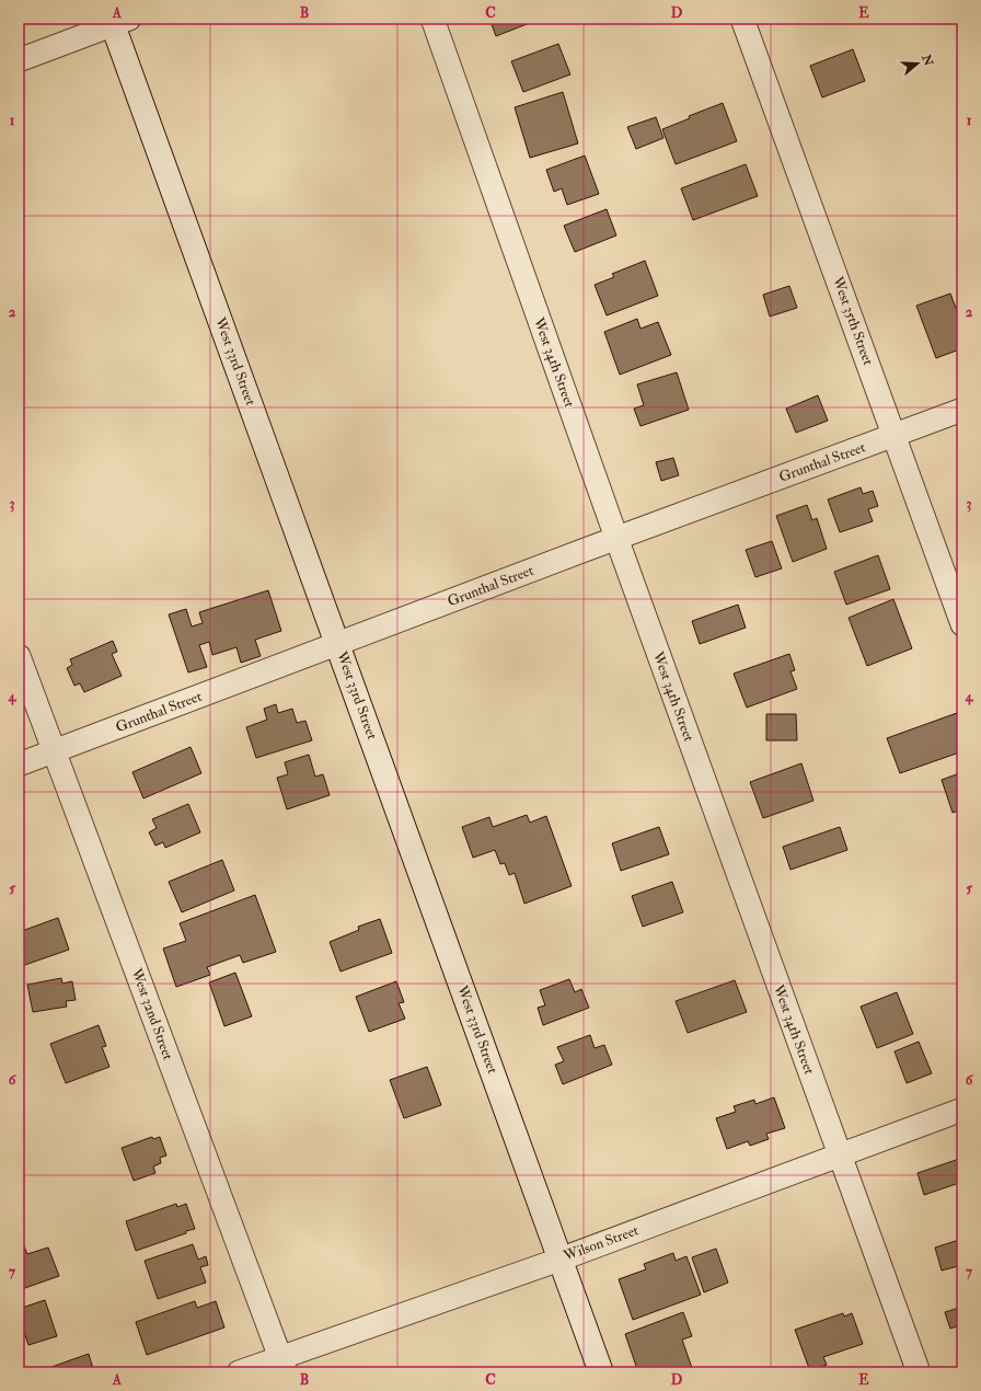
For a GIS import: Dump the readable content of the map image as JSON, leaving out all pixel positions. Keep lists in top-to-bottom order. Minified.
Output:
{"streets":{"street":["West 35th Street","West 33rd Street","West 34th Street","Grunthal Street","West 32nd Street","Wilson Street"]},"crossings":[["West 35th Street","Grunthal Street"],["West 33rd Street","Grunthal Street"],["West 33rd Street","Wilson Street"],["West 34th Street","Grunthal Street"],["West 34th Street","Wilson Street"],["Grunthal Street","West 32nd Street"],["West 32nd Street","Wilson Street"]],"north":"right","grid":{"columns":["A","B","C","D","E"],"rows":["1","2","3","4","5","6","7"]}}
